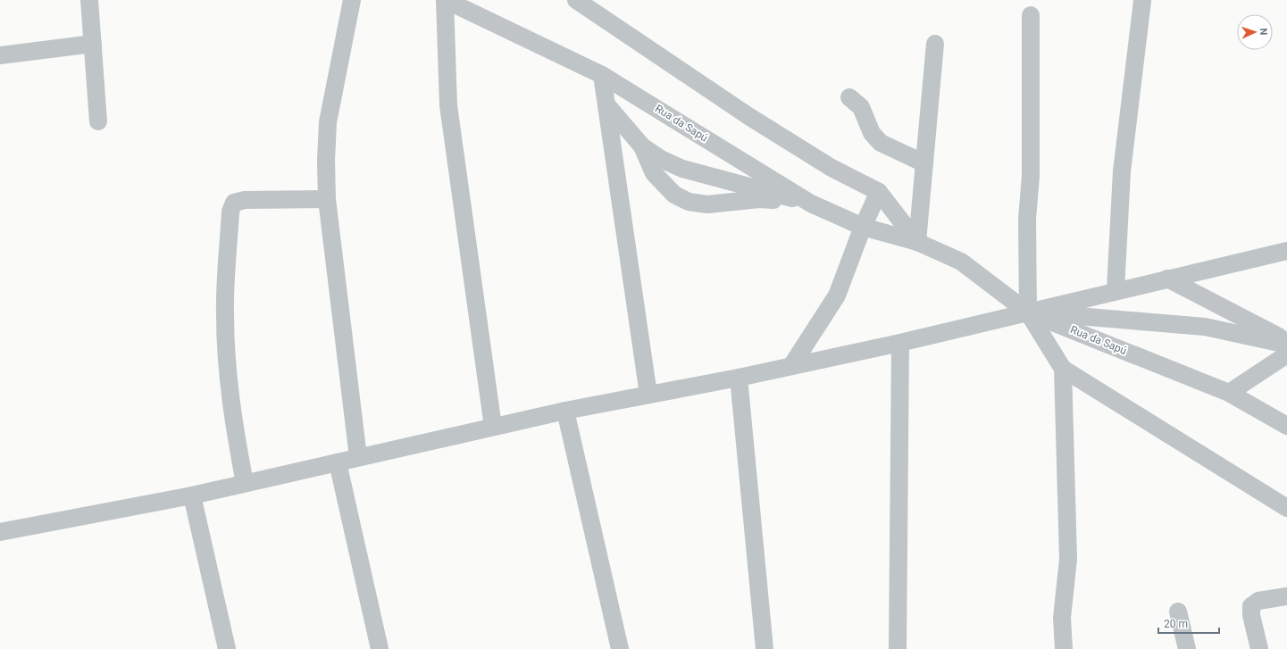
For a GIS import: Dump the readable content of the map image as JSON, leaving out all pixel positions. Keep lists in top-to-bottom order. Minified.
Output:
{"streets":{"street":["Rua da Sapú"]},"scale_bar":"20 m","north":"right"}
